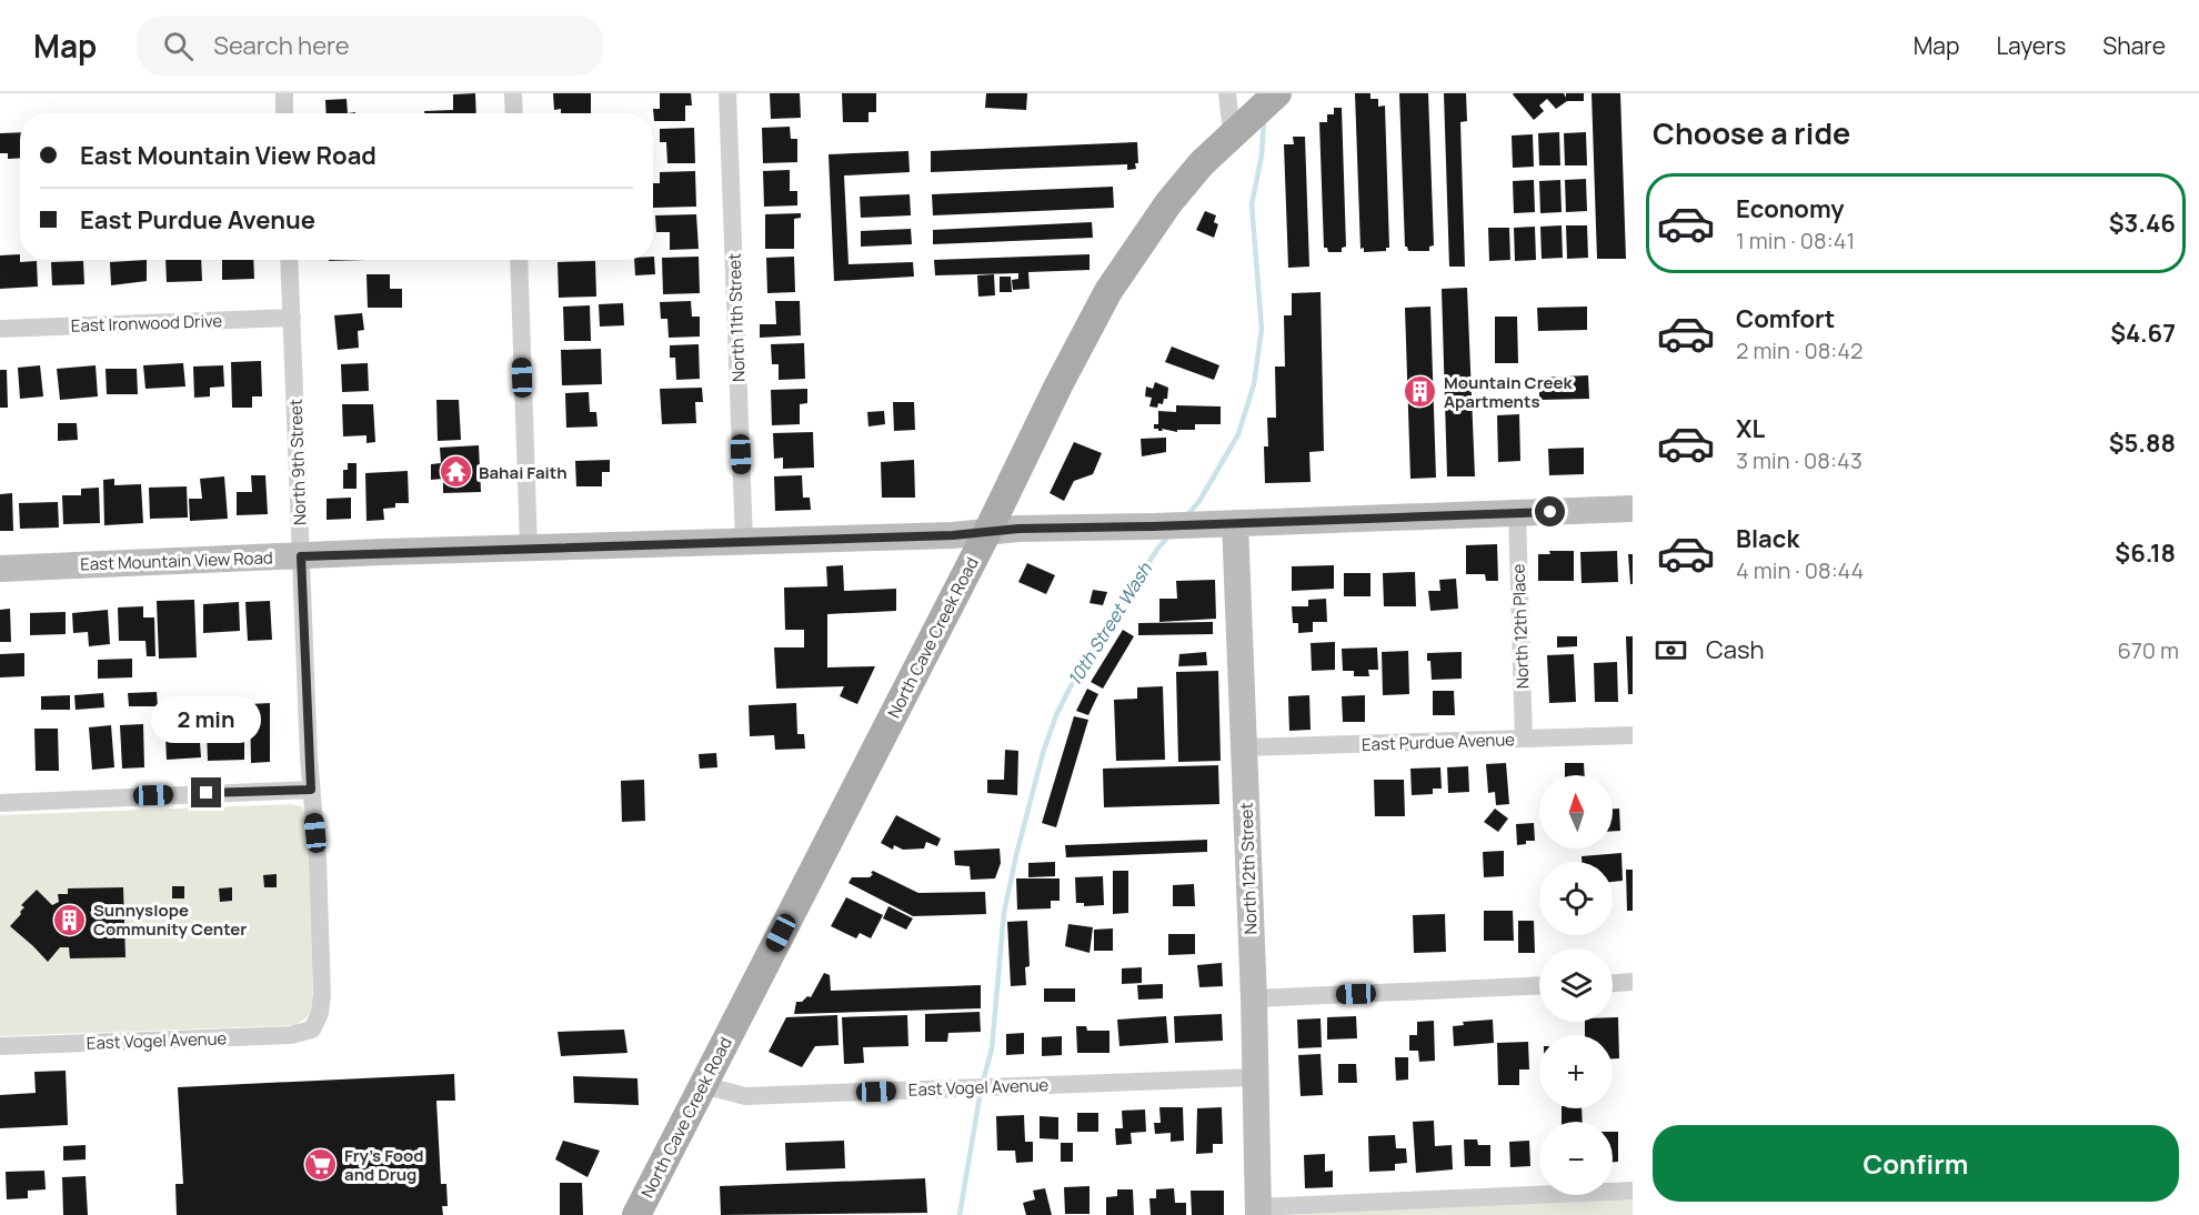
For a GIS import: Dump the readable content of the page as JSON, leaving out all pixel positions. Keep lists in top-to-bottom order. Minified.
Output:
{"streets":{"main road":["North Cave Creek Road"],"street":["North 11th Street","East Ironwood Drive","North 9th Street","East Mountain View Road","North 12th Place","East Purdue Avenue","North 12th Street","East Vogel Avenue"]},"crossings":[["North 11th Street","East Mountain View Road"],["East Ironwood Drive","North 9th Street"],["North 9th Street","East Mountain View Road"],["North 9th Street","East Vogel Avenue"],["East Mountain View Road","North 12th Place"],["East Mountain View Road","North Cave Creek Road"],["East Mountain View Road","North 12th Street"],["North 12th Place","East Purdue Avenue"],["North Cave Creek Road","East Vogel Avenue"],["East Purdue Avenue","North 12th Street"],["North 12th Street","East Vogel Avenue"]],"water":["10th Street Wash"],"places":{"building":["Mountain Creek Apartments","Sunnyslope Community Center"],"temple":["Bahai Faith"],"supermarket":["Fry's Food and Drug"]},"north":"top","page":{"header":"Map","search":"Search here","nav":["Map","Layers","Share"],"heading":"Choose a ride","banner":["East Mountain View Road","East Purdue Avenue"],"list":[{"name":"Economy","note":"1 min · 08:41","value":"$3.46"},{"name":"Comfort","note":"2 min · 08:42","value":"$4.67"},{"name":"XL","note":"3 min · 08:43","value":"$5.88"},{"name":"Black","note":"4 min · 08:44","value":"$6.18"}],"pay":["Cash","670 m"],"bubble":"2 min","map_buttons":["+","−"],"buttons":"Confirm"}}
